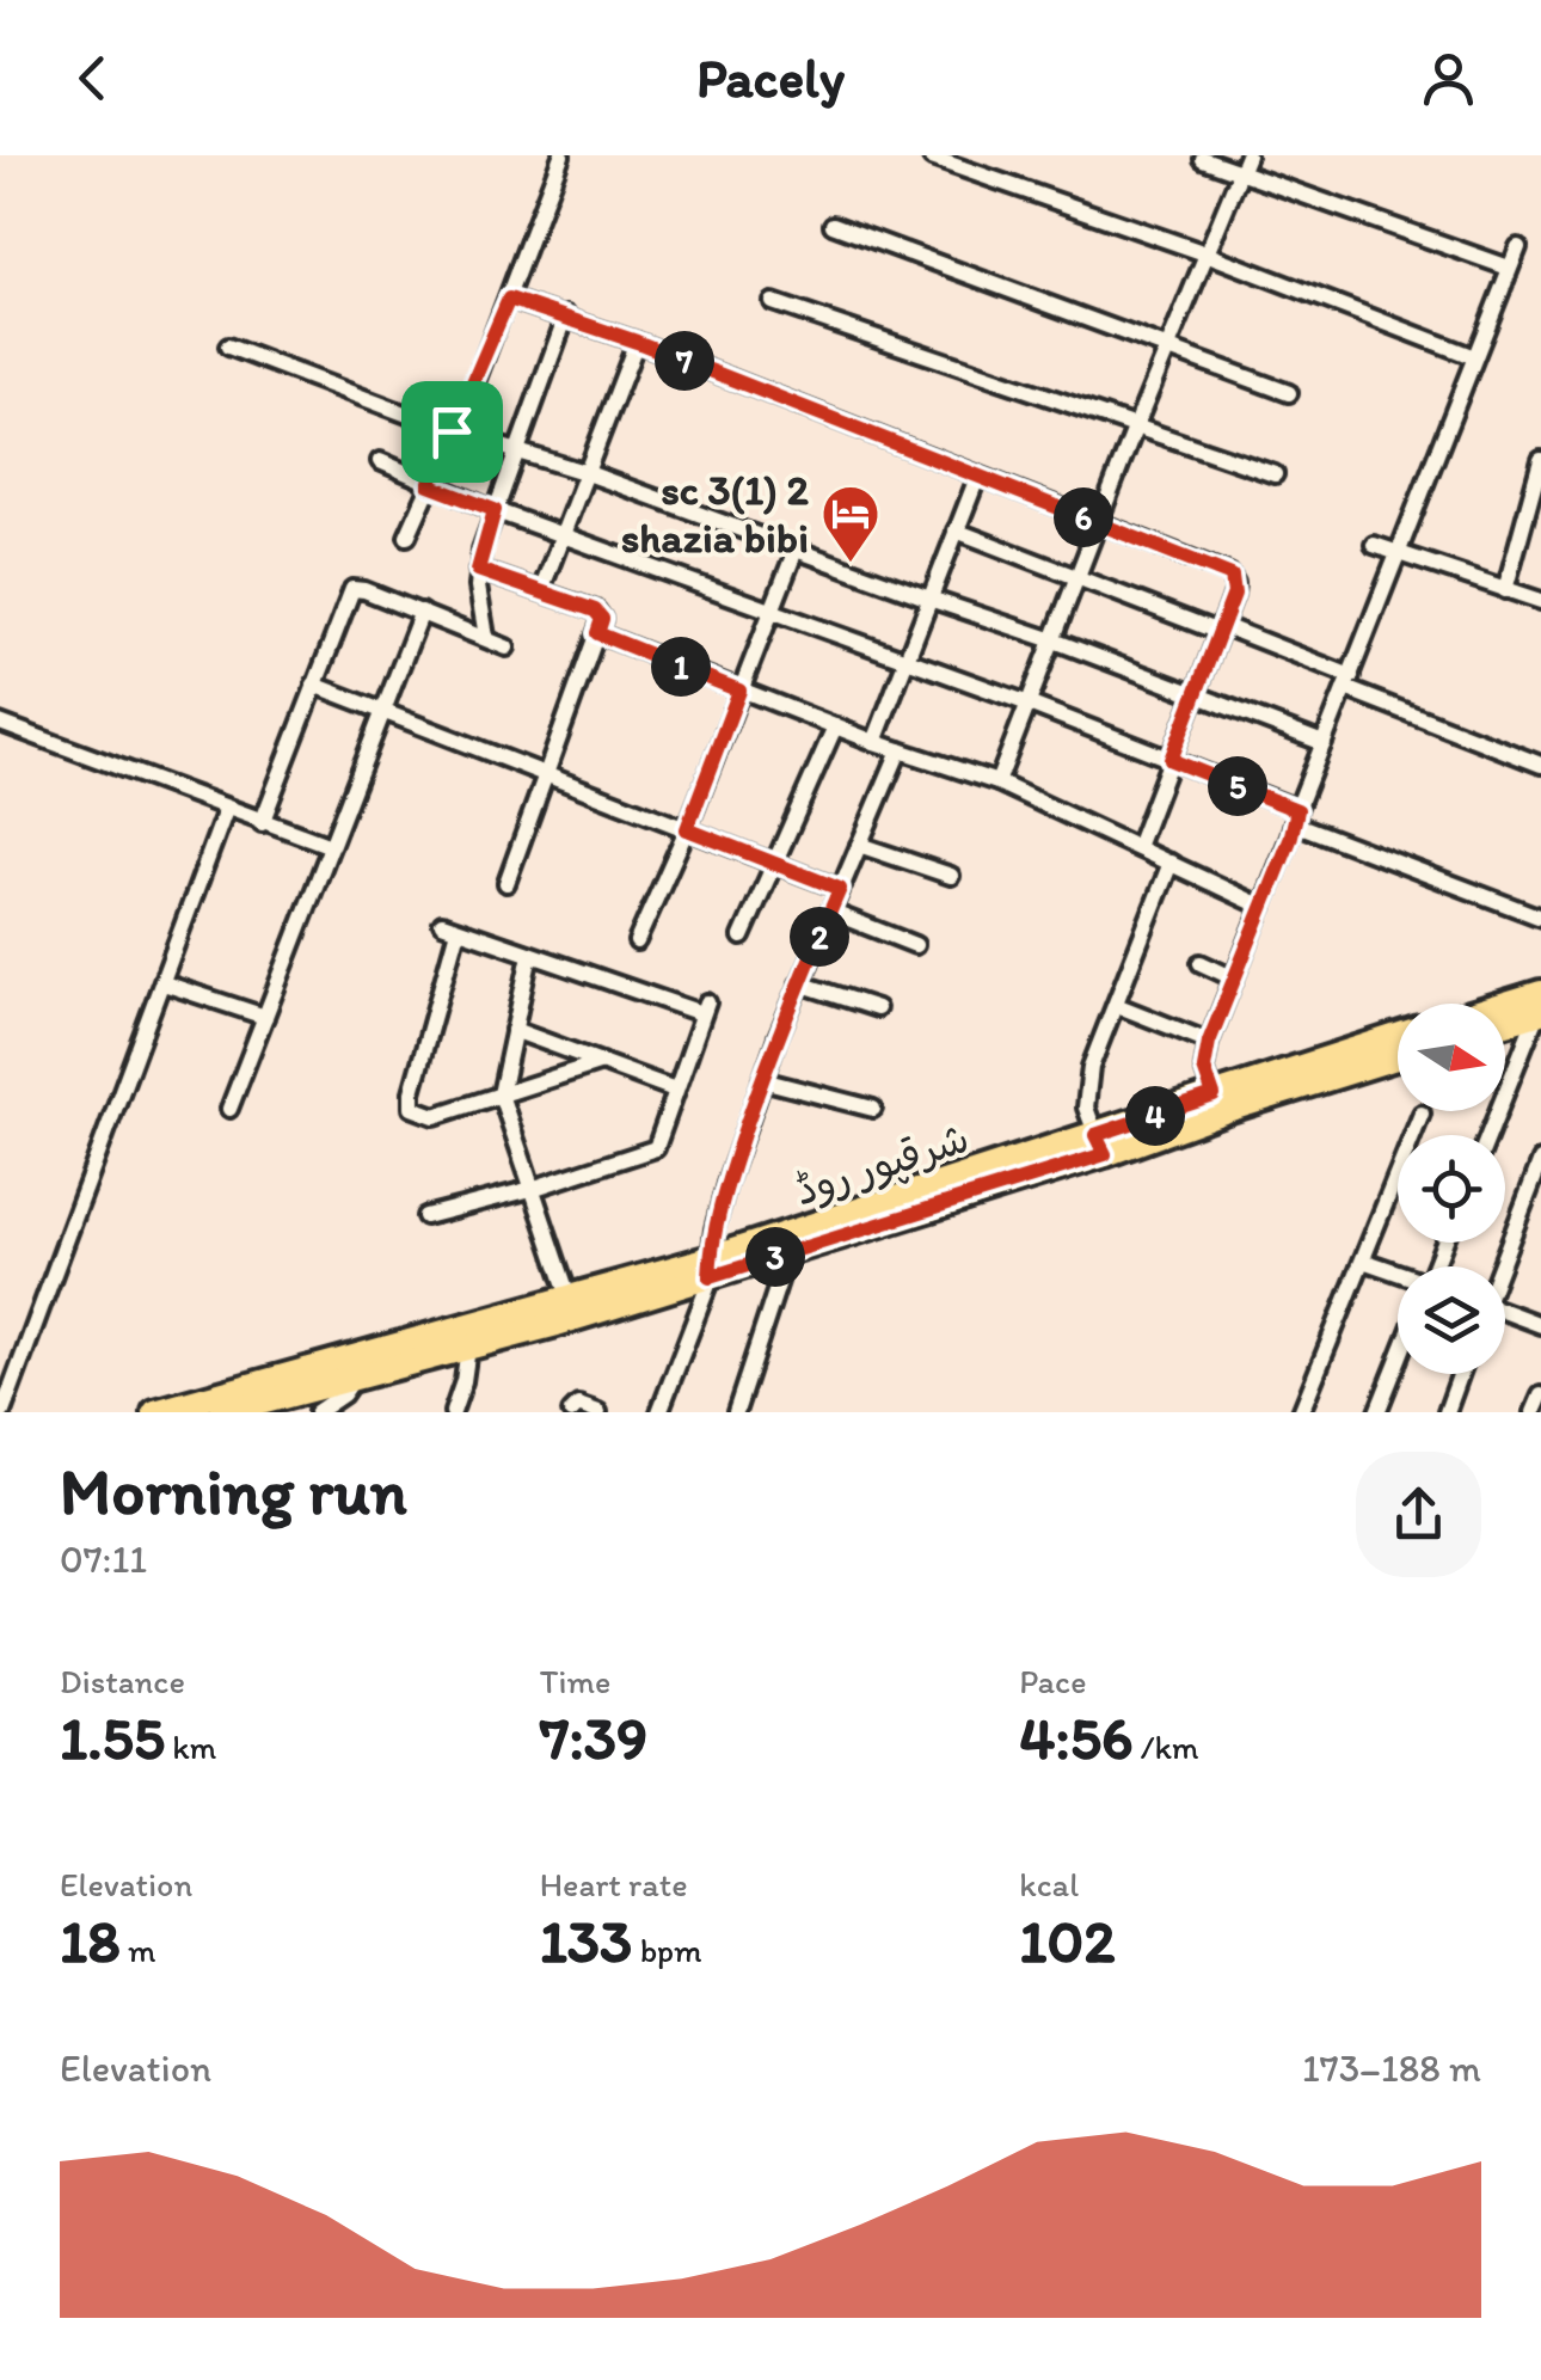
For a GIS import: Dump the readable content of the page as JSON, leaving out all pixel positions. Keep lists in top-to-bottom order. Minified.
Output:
{"streets":{"main road":["شرقپور روڈ"]},"places":{"hotel":["sc 3(1) 2 shazia bibi"]},"north":"right","page":{"header":"Pacely","pins":["7","6","1","5","2","4","3"],"heading":["Morning run","07:11"],"stats":[["Distance","1.55 km"],["Time","7:39"],["Pace","4:56 /km"],["Elevation","18 m"],["Heart rate","133 bpm"],["kcal","102"]],"chart":["Elevation","173–188 m"]}}
